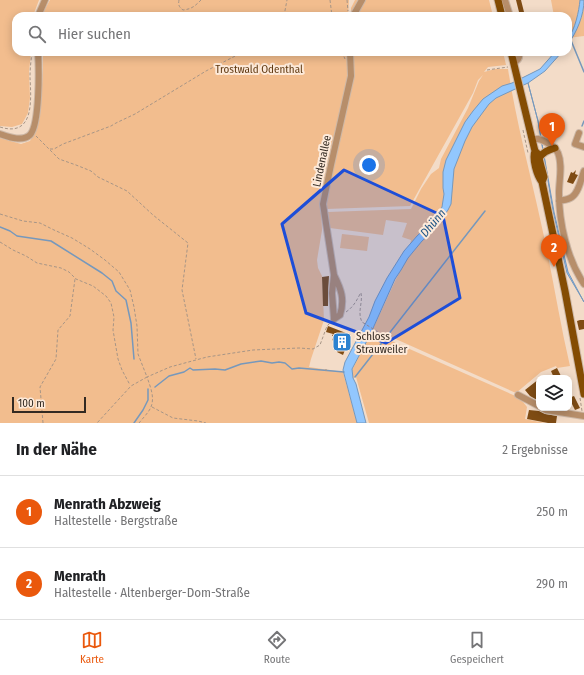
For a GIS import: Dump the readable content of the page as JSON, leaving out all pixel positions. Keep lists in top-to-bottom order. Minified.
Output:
{"streets":{"street":["Lindenallee"]},"water":["Dhünn"],"parks":["Trostwald Odenthal"],"places":{"building":["Schloss Strauweiler"]},"scale_bar":"100 m","page":{"search":"Hier suchen","pins":["1","2"],"scale":"100 m","heading":["In der Nähe","2 Ergebnisse"],"list":[{"mark":"1","name":"Menrath Abzweig","note":"Haltestelle · Bergstraße","value":"250 m"},{"mark":"2","name":"Menrath","note":"Haltestelle · Altenberger-Dom-Straße","value":"290 m"}],"nav":["Karte","Route","Gespeichert"]}}
